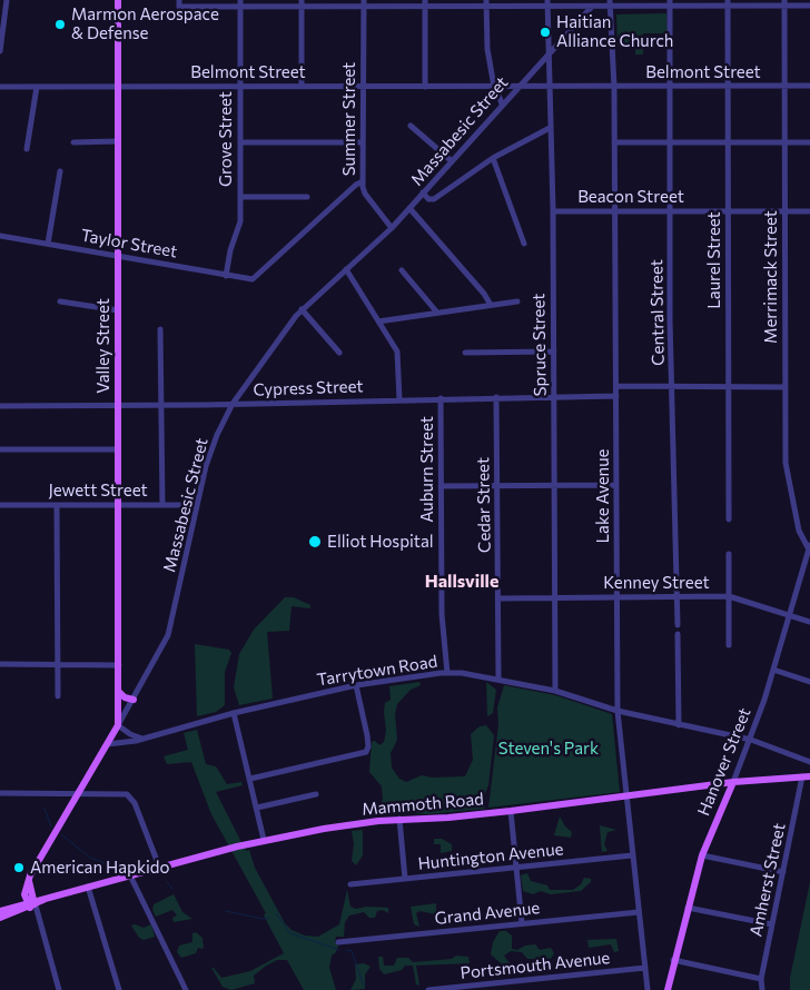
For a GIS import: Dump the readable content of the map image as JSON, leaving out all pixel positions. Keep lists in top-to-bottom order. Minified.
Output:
{"streets":{"main road":["Massabesic Street","Valley Street","Hanover Street","Mammoth Road"],"street":["Belmont Street","Summer Street","Grove Street","Beacon Street","Taylor Street","Laurel Street","Merrimack Street","Central Street","Spruce Street","Cypress Street","Auburn Street","Jewett Street","Lake Avenue","Cedar Street","Kenney Street","Tarrytown Road","Huntington Avenue","Amherst Street","Grand Avenue","Portsmouth Avenue"]},"crossings":[["Belmont Street","Summer Street"],["Belmont Street","Massabesic Street"],["Belmont Street","Grove Street"],["Belmont Street","Laurel Street"],["Belmont Street","Merrimack Street"],["Belmont Street","Central Street"],["Belmont Street","Spruce Street"],["Belmont Street","Valley Street"],["Belmont Street","Lake Avenue"],["Summer Street","Massabesic Street"],["Summer Street","Taylor Street"],["Massabesic Street","Spruce Street"],["Massabesic Street","Valley Street"],["Massabesic Street","Cypress Street"],["Massabesic Street","Jewett Street"],["Massabesic Street","Tarrytown Road"],["Massabesic Street","Mammoth Road"],["Grove Street","Taylor Street"],["Beacon Street","Laurel Street"],["Beacon Street","Merrimack Street"],["Beacon Street","Central Street"],["Beacon Street","Spruce Street"],["Beacon Street","Lake Avenue"],["Taylor Street","Valley Street"],["Merrimack Street","Hanover Street"],["Central Street","Kenney Street"],["Spruce Street","Cypress Street"],["Spruce Street","Kenney Street"],["Spruce Street","Tarrytown Road"],["Valley Street","Cypress Street"],["Valley Street","Jewett Street"],["Cypress Street","Auburn Street"],["Cypress Street","Lake Avenue"],["Cypress Street","Cedar Street"],["Auburn Street","Tarrytown Road"],["Lake Avenue","Kenney Street"],["Lake Avenue","Tarrytown Road"],["Lake Avenue","Mammoth Road"],["Lake Avenue","Huntington Avenue"],["Lake Avenue","Grand Avenue"],["Lake Avenue","Portsmouth Avenue"],["Cedar Street","Kenney Street"],["Cedar Street","Tarrytown Road"],["Kenney Street","Hanover Street"],["Tarrytown Road","Hanover Street"],["Hanover Street","Mammoth Road"],["Mammoth Road","Amherst Street"]],"districts":["Hallsville"],"parks":["Steven's Park"],"places":["Marmon Aerospace & Defense","Haitian Alliance Church","Elliot Hospital","American Hapkido"]}
